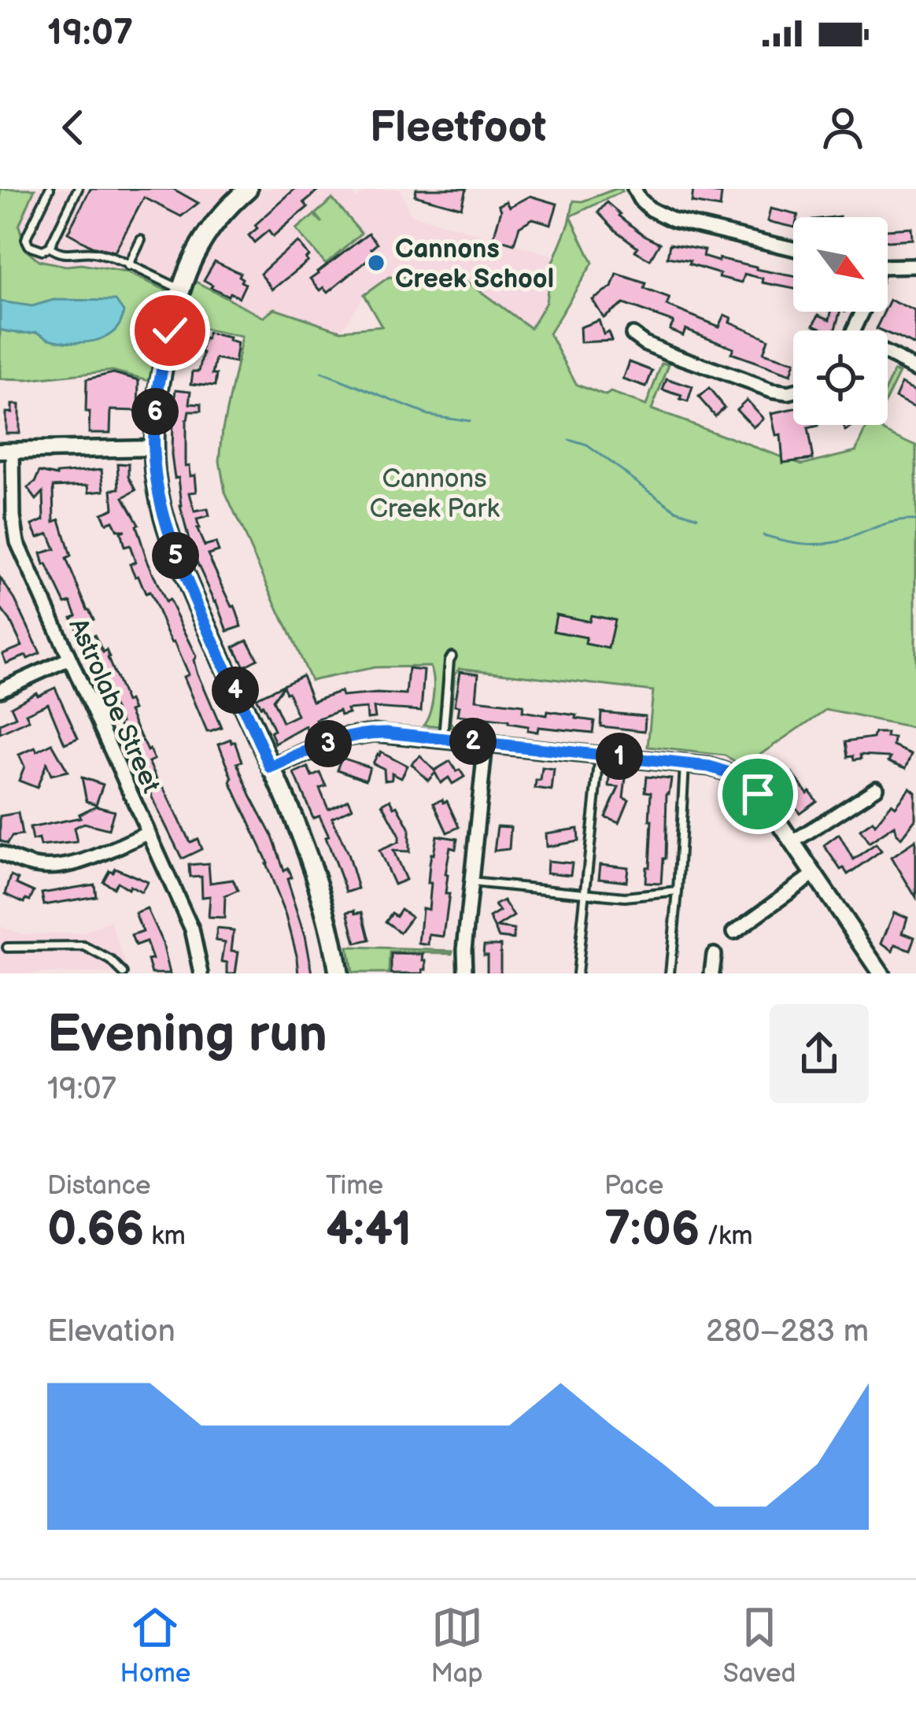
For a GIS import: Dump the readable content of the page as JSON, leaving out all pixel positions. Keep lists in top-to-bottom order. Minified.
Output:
{"streets":{"street":["Astrolabe Street"]},"parks":["Cannons Creek Park"],"places":["Cannons Creek School"],"north":"bottom right","page":{"status":"19:07","header":"Fleetfoot","pins":["6","5","4","2","3","1"],"heading":["Evening run","19:07"],"stats":[["Distance","0.66 km"],["Time","4:41"],["Pace","7:06 /km"]],"chart":["Elevation","280–283 m"],"tabs":["Home","Map","Saved"]}}
